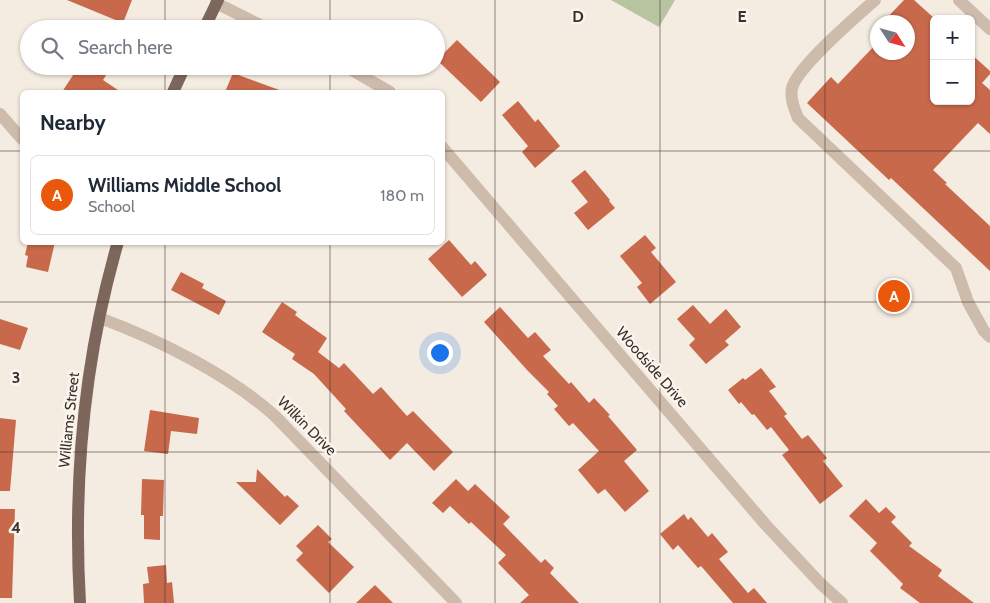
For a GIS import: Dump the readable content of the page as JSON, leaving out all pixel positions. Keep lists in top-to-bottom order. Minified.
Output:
{"streets":{"main road":["Williams Street"],"street":["Woodside Drive","Wilkin Drive"]},"crossings":[["Williams Street","Wilkin Drive"]],"north":"bottom right","page":{"map_buttons":["+","−"],"search":"Search here","heading":"Nearby","list":[{"mark":"A","name":"Williams Middle School","note":"School","value":"180 m"}],"pins":"A"},"grid":{"columns":["D","E"],"rows":["3","4"]}}
